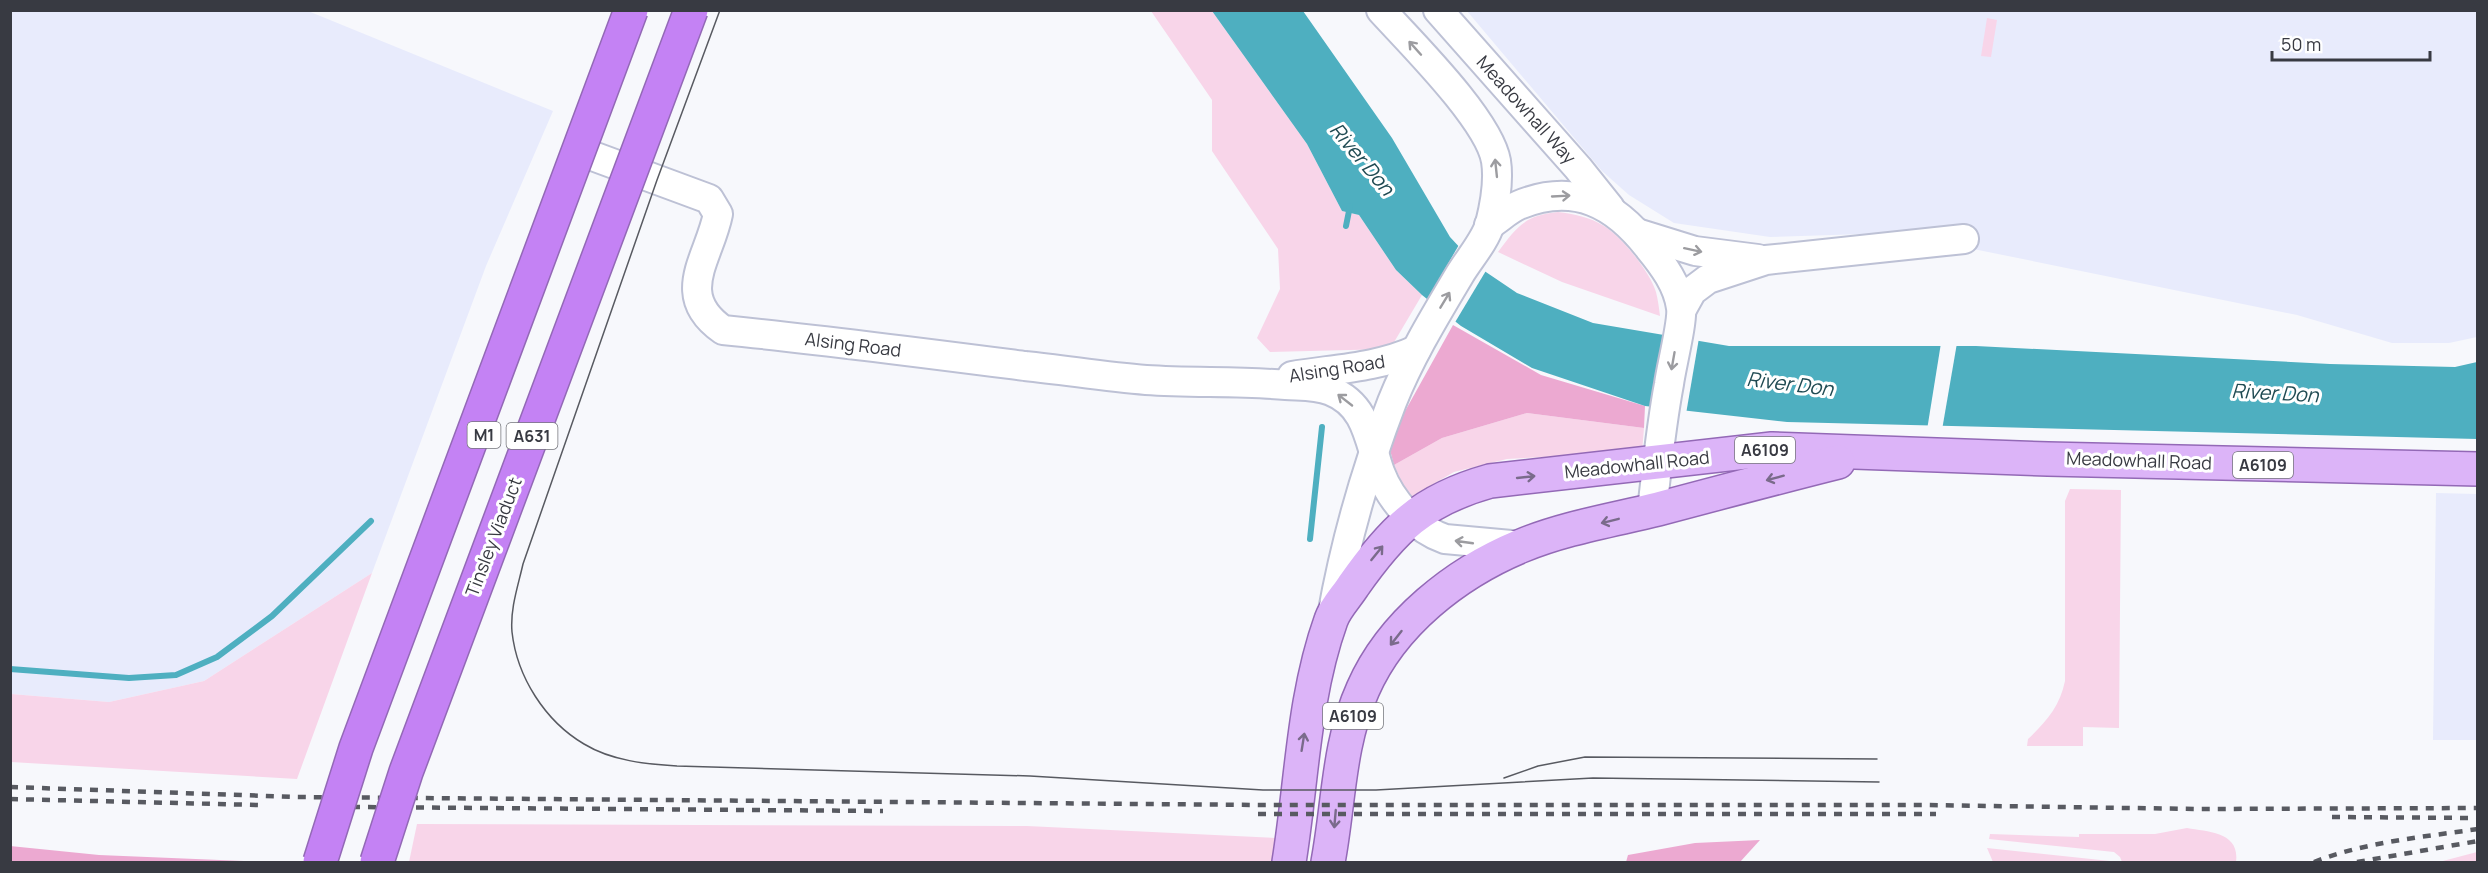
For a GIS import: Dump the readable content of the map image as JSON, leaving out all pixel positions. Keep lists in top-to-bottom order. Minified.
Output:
{"streets":{"highway":["M1","A631","Tinsley Viaduct"],"main road":["A6109","Meadowhall Road"],"street":["Meadowhall Way","Alsing Road"]},"crossings":[["Meadowhall Way","Alsing Road"],["Meadowhall Way","Meadowhall Road"],["Alsing Road","Meadowhall Road"]],"water":["River Don"],"scale_bar":"50 m"}
